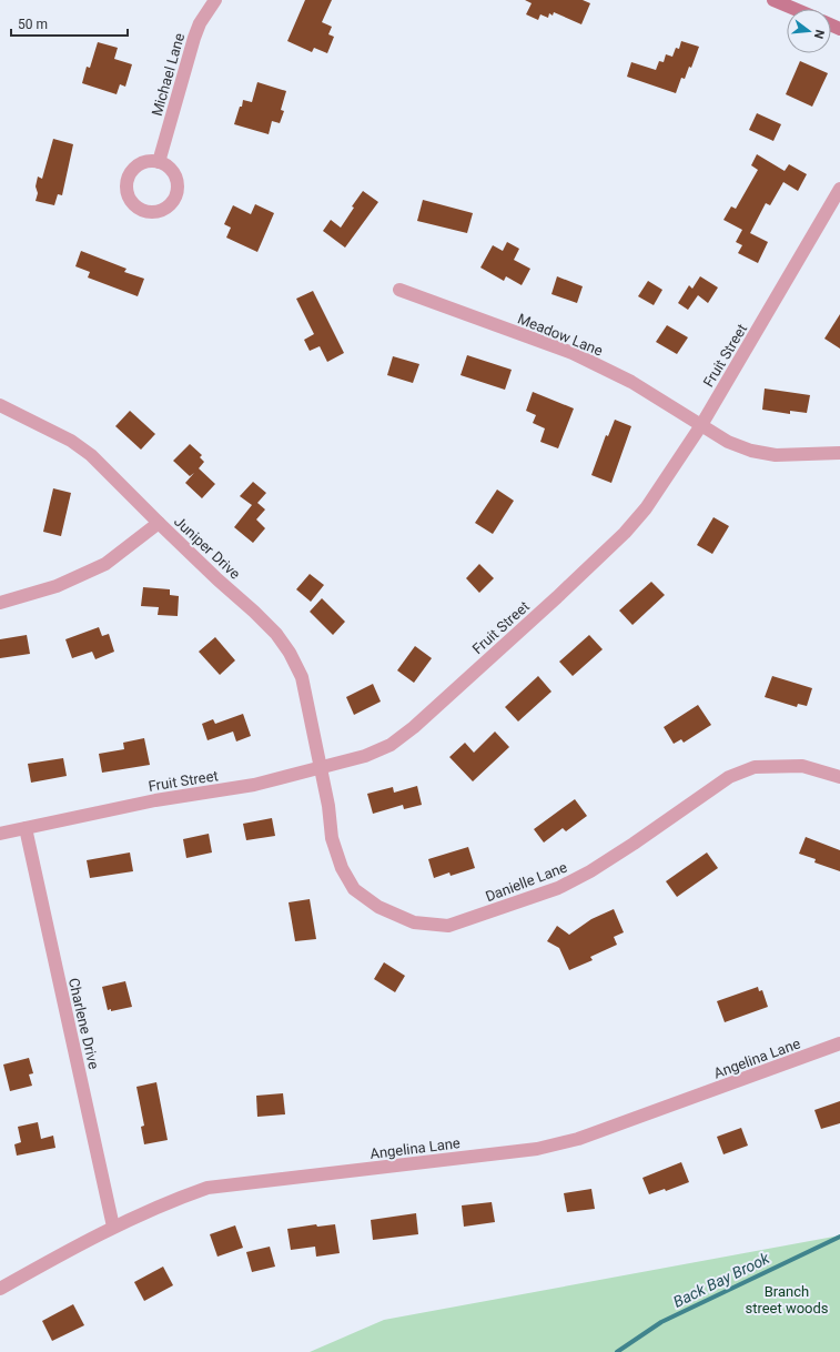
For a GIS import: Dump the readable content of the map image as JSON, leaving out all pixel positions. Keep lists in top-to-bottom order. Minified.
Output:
{"streets":{"street":["Michael Lane","Meadow Lane","Fruit Street","Juniper Drive","Danielle Lane","Charlene Drive","Angelina Lane"]},"crossings":[["Meadow Lane","Fruit Street"],["Fruit Street","Juniper Drive"],["Fruit Street","Danielle Lane"],["Fruit Street","Charlene Drive"],["Juniper Drive","Danielle Lane"],["Charlene Drive","Angelina Lane"]],"water":["Back Bay Brook"],"parks":["Branch street woods"],"scale_bar":"50 m","north":"right"}
